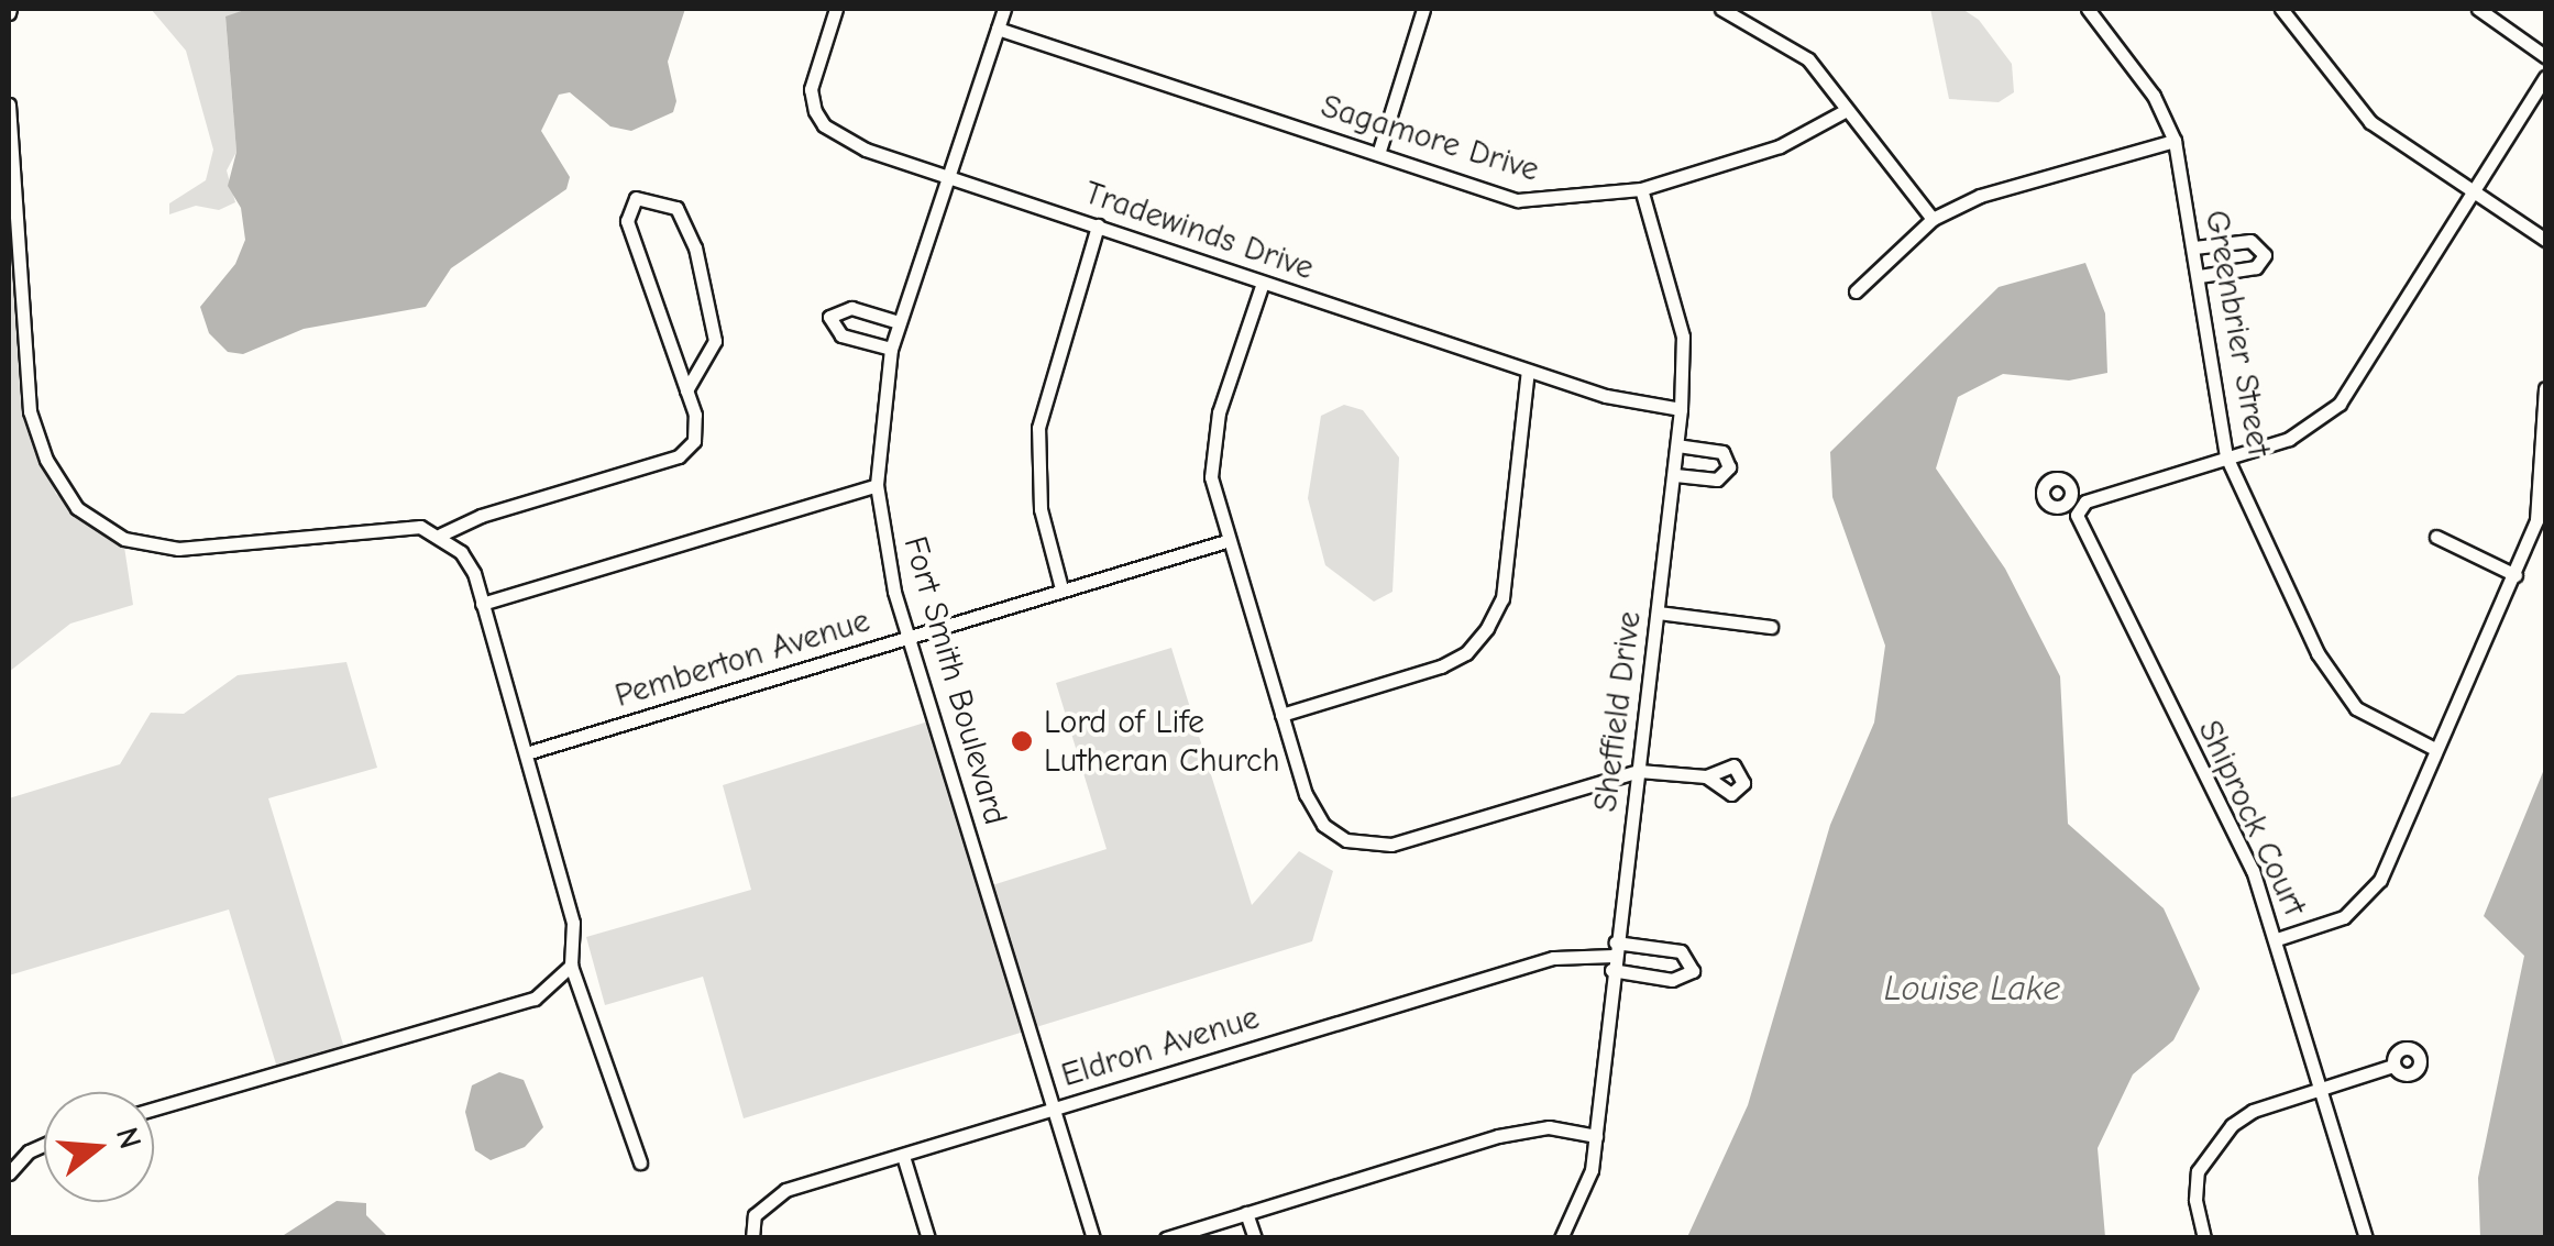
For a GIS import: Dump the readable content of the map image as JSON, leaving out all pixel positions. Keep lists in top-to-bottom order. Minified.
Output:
{"streets":{"street":["Sagamore Drive","Tradewinds Drive","Greenbrier Street","Pemberton Avenue","Fort Smith Boulevard","Sheffield Drive","Shiprock Court","Eldron Avenue"]},"crossings":[["Sagamore Drive","Fort Smith Boulevard"],["Sagamore Drive","Sheffield Drive"],["Tradewinds Drive","Fort Smith Boulevard"],["Tradewinds Drive","Sheffield Drive"],["Greenbrier Street","Shiprock Court"],["Pemberton Avenue","Fort Smith Boulevard"],["Fort Smith Boulevard","Eldron Avenue"],["Sheffield Drive","Eldron Avenue"]],"water":["Louise Lake"],"places":["Lord of Life Lutheran Church"],"north":"right"}
